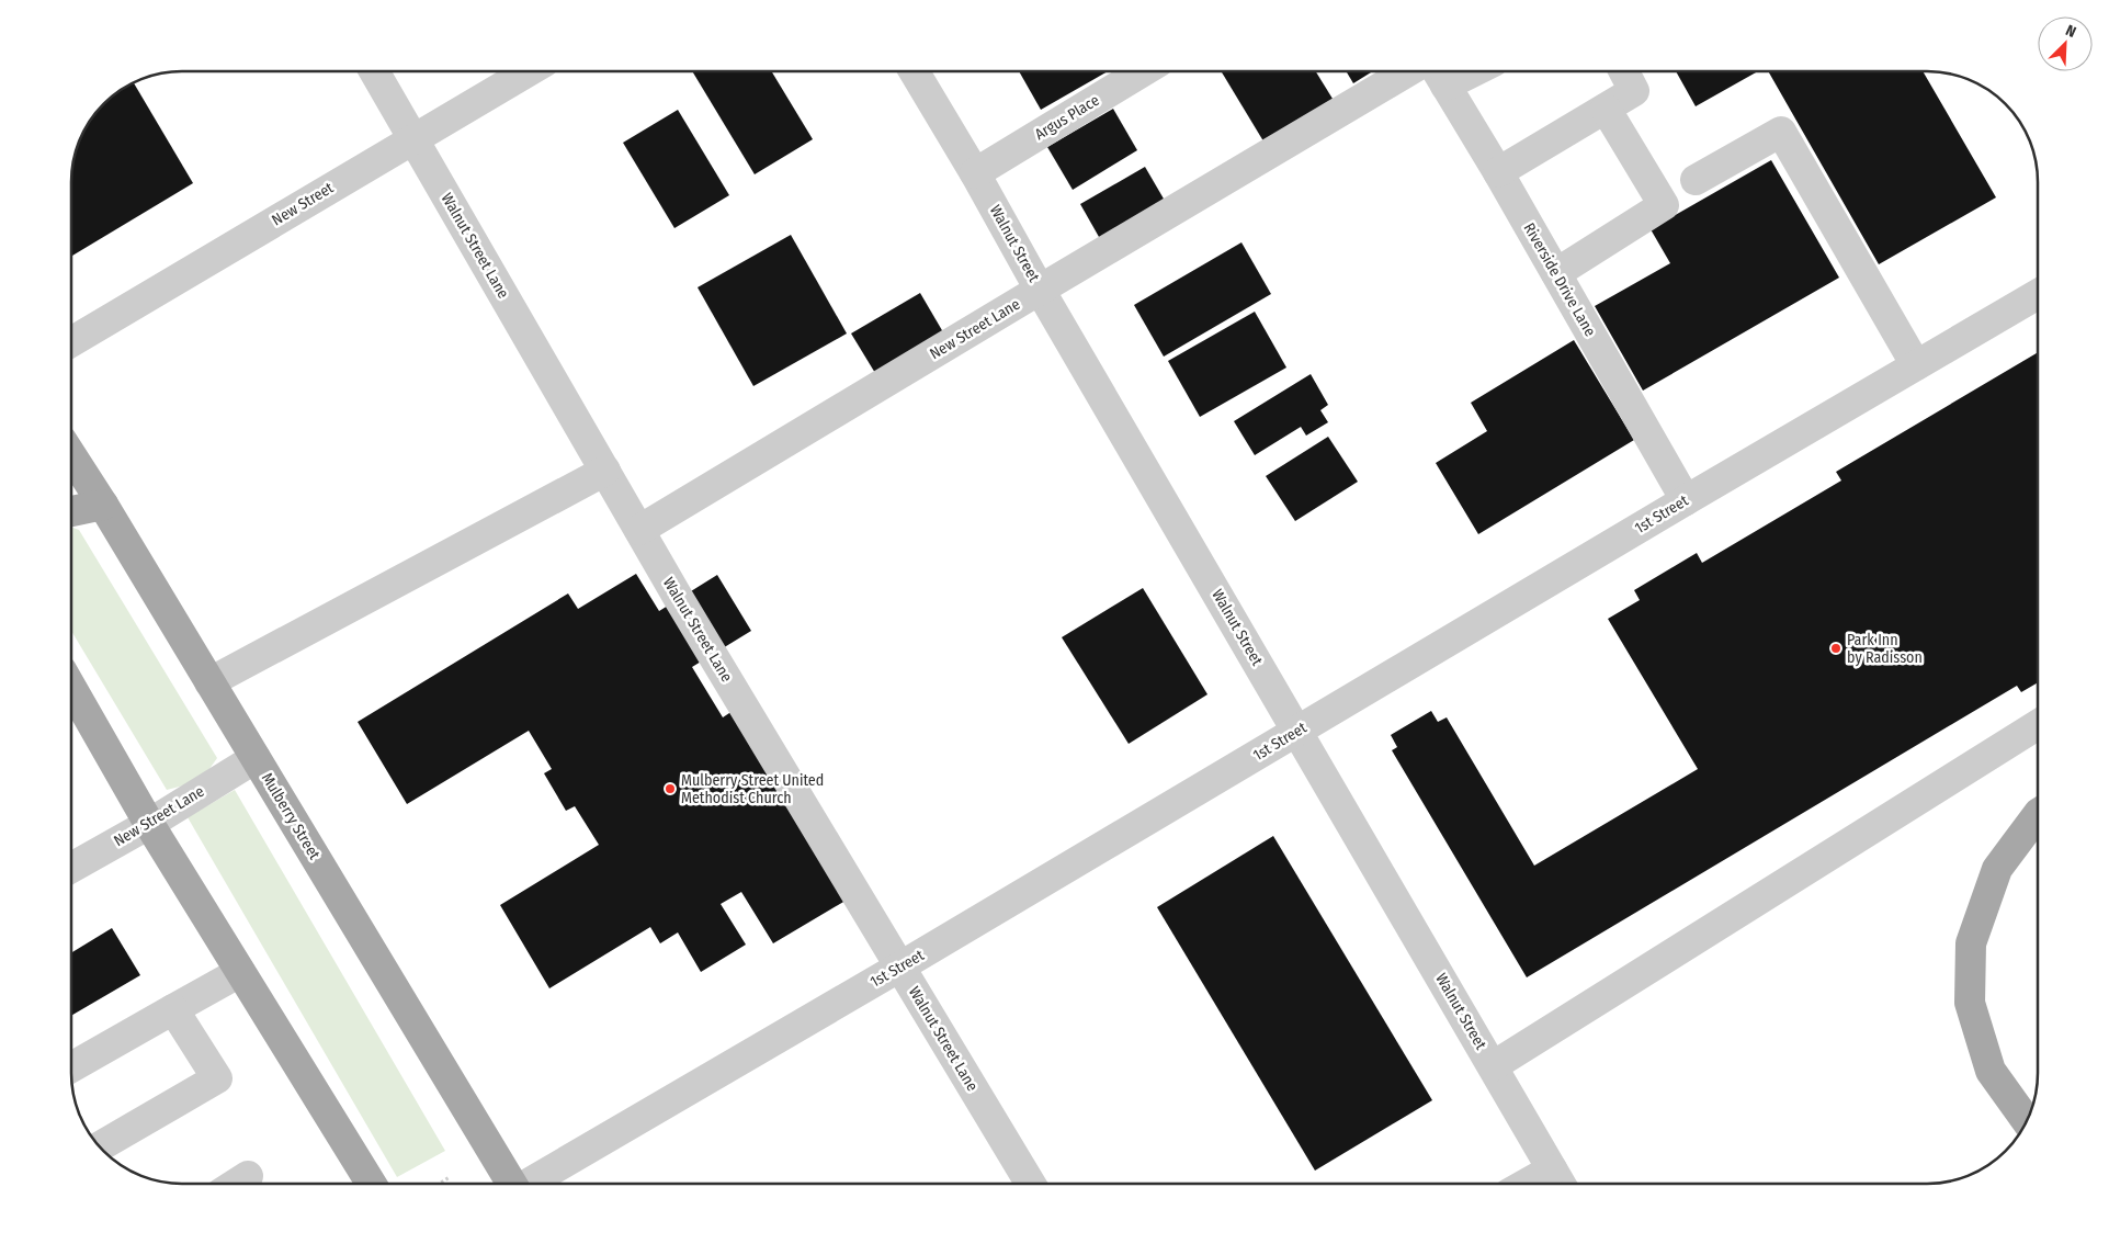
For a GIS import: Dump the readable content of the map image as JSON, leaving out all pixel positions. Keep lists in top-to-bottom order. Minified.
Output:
{"streets":{"main road":["Mulberry Street"],"street":["Argus Place","New Street","Walnut Street","Walnut Street Lane","Riverside Drive Lane","New Street Lane","1st Street"]},"crossings":[["Argus Place","Walnut Street"],["New Street","Walnut Street Lane"],["Walnut Street","New Street Lane"],["Walnut Street","1st Street"],["Walnut Street Lane","New Street Lane"],["Walnut Street Lane","1st Street"],["Riverside Drive Lane","1st Street"],["New Street Lane","Mulberry Street"]],"places":["Park Inn by Radisson","Mulberry Street United Methodist Church"],"north":"top right"}
